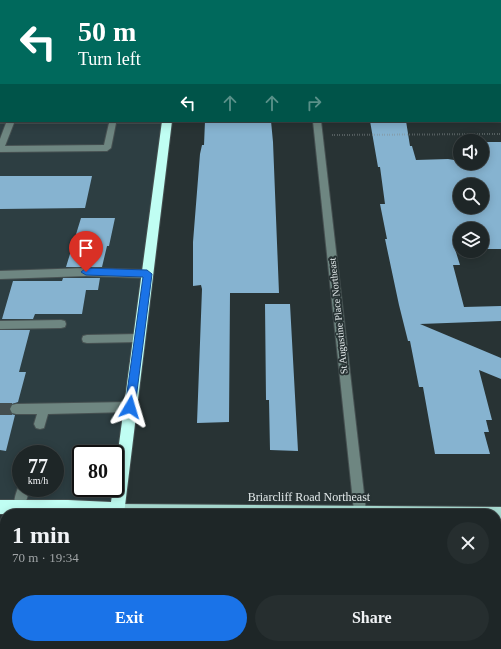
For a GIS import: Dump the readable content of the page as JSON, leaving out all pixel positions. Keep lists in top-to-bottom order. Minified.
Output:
{"streets":{"street":["St Augustine Place Northeast"]},"page":{"turn":["50 m","Turn left"],"speed":"77 km/h","limit":"80","heading":["1 min","70 m · 19:34"],"buttons":["Exit","Share"]}}
